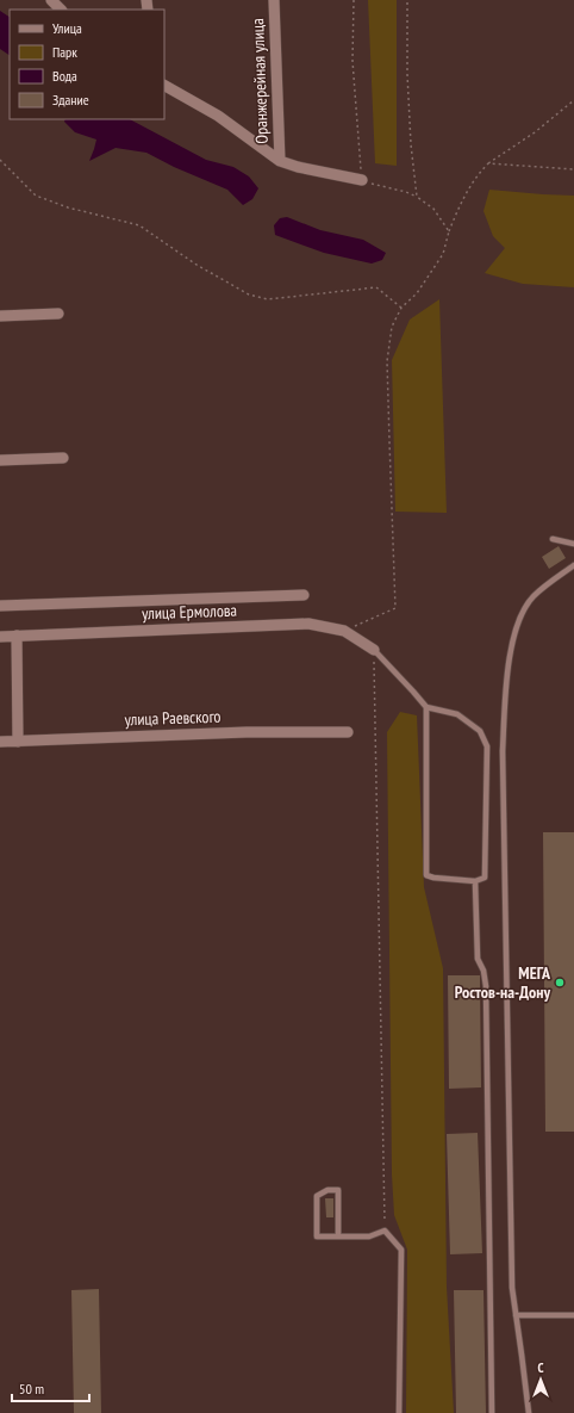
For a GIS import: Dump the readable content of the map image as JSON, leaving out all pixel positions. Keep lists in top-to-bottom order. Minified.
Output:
{"streets":{"street":["Оранжерейная улица","улица Ермолова","улица Раевского"]},"places":["МЕГА Ростов-на-Дону"],"legend":["Улица","Парк","Вода","Здание"],"scale_bar":"50 m","north":"top"}
